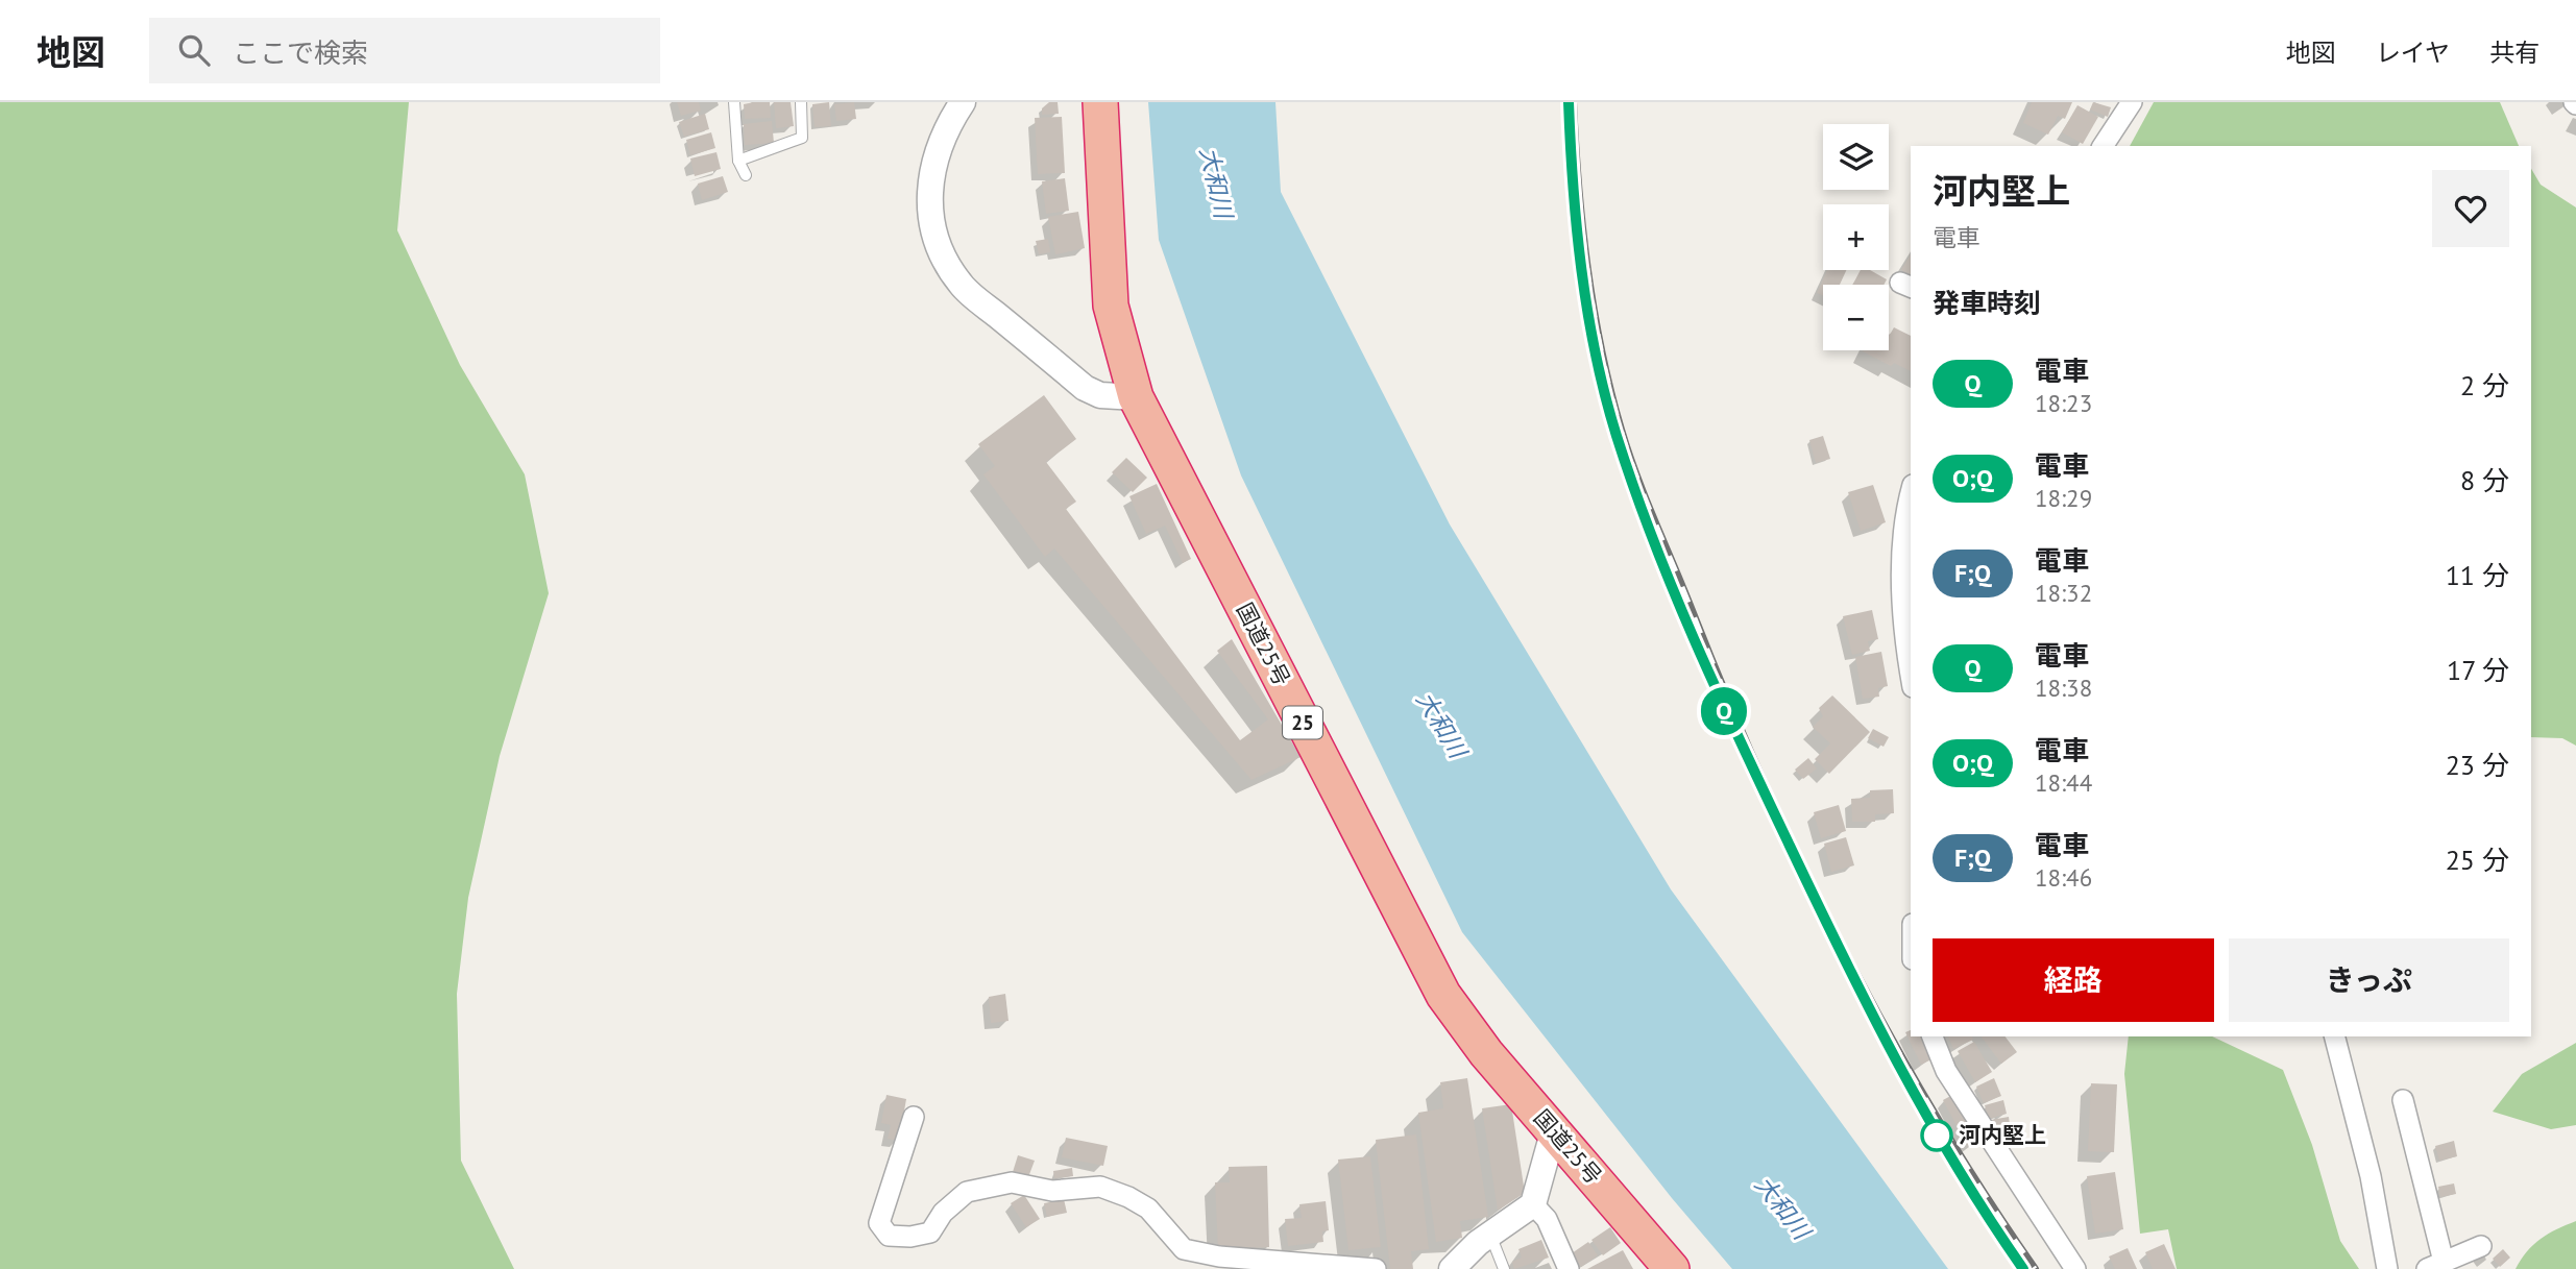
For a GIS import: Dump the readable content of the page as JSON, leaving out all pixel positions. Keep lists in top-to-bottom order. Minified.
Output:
{"streets":{"highway":["国道25号","25"]},"water":["大和川"],"places":["河内堅上"],"page":{"header":"地図","search":"ここで検索","nav":["地図","レイヤ","共有"],"on_map":"Q","map_buttons":["+","−"],"heading":[["河内堅上","電車"],"発車時刻"],"list":[{"mark":"Q","name":"電車","note":"18:23","value":"2 分"},{"mark":"O;Q","name":"電車","note":"18:29","value":"8 分"},{"mark":"F;Q","name":"電車","note":"18:32","value":"11 分"},{"mark":"Q","name":"電車","note":"18:38","value":"17 分"},{"mark":"O;Q","name":"電車","note":"18:44","value":"23 分"},{"mark":"F;Q","name":"電車","note":"18:46","value":"25 分"}],"buttons":["経路","きっぷ"]}}
